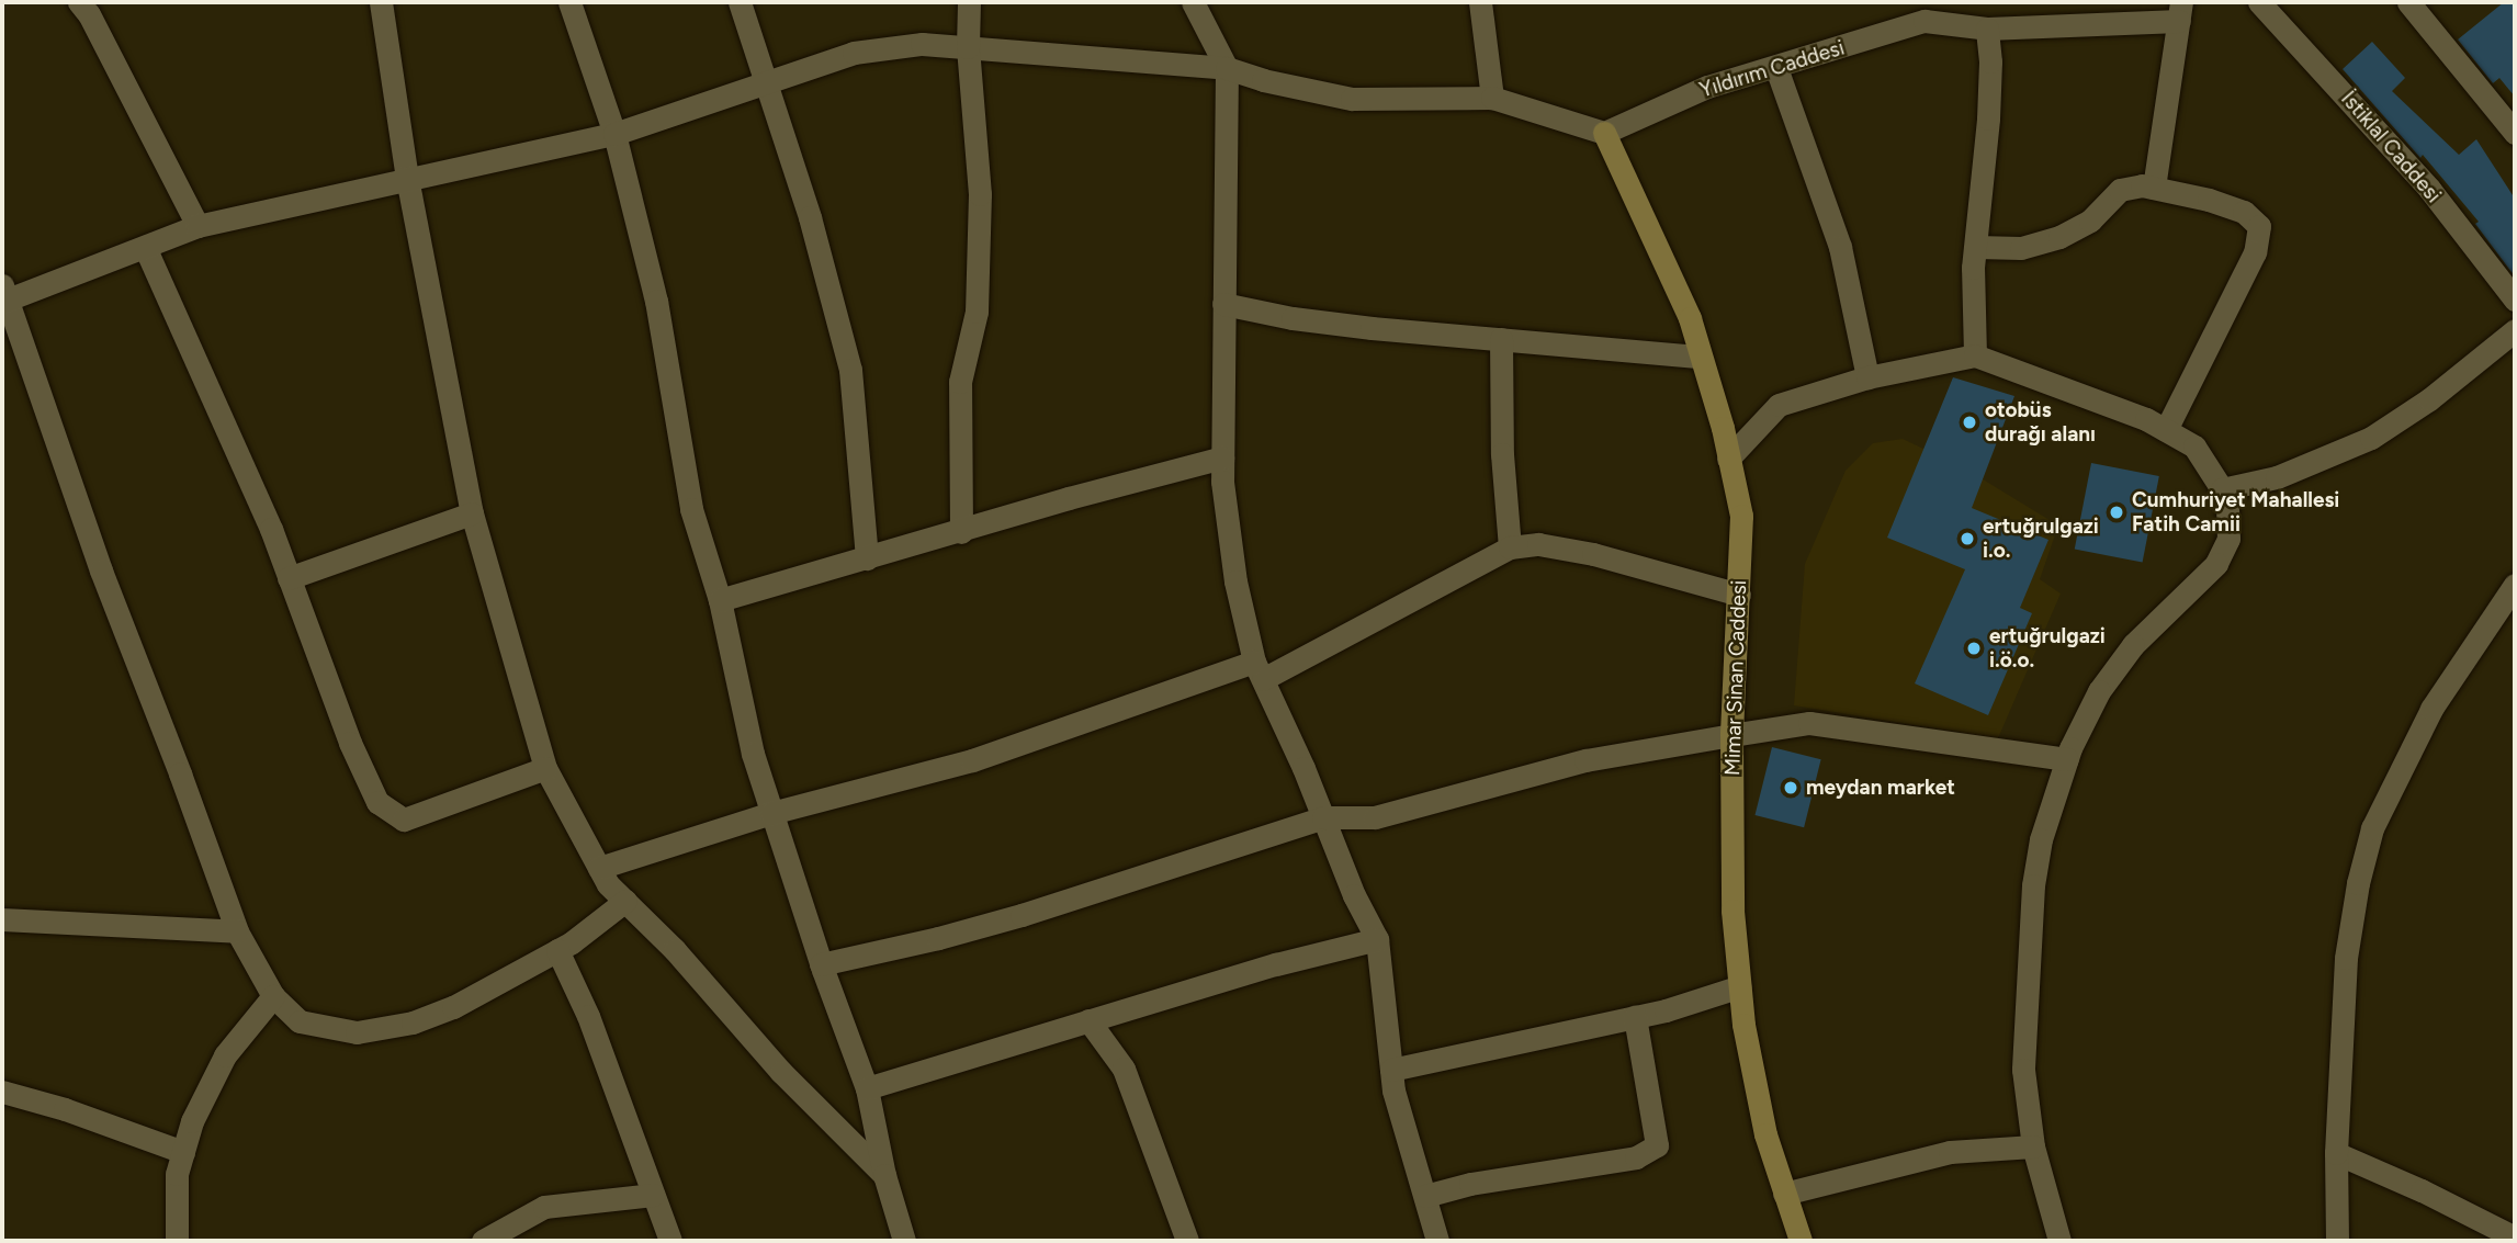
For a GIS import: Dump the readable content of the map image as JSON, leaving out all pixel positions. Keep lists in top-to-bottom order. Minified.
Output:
{"streets":{"street":["Yıldırım Caddesi","İstiklal Caddesi","Mimar Sinan Caddesi"]},"crossings":[["Yıldırım Caddesi","Mimar Sinan Caddesi"]],"places":["otobüs durağı alanı","Cumhuriyet Mahallesi Fatih Camii","ertuğrulgazi i.o.","ertuğrulgazi i.ö.o.","meydan market"]}
